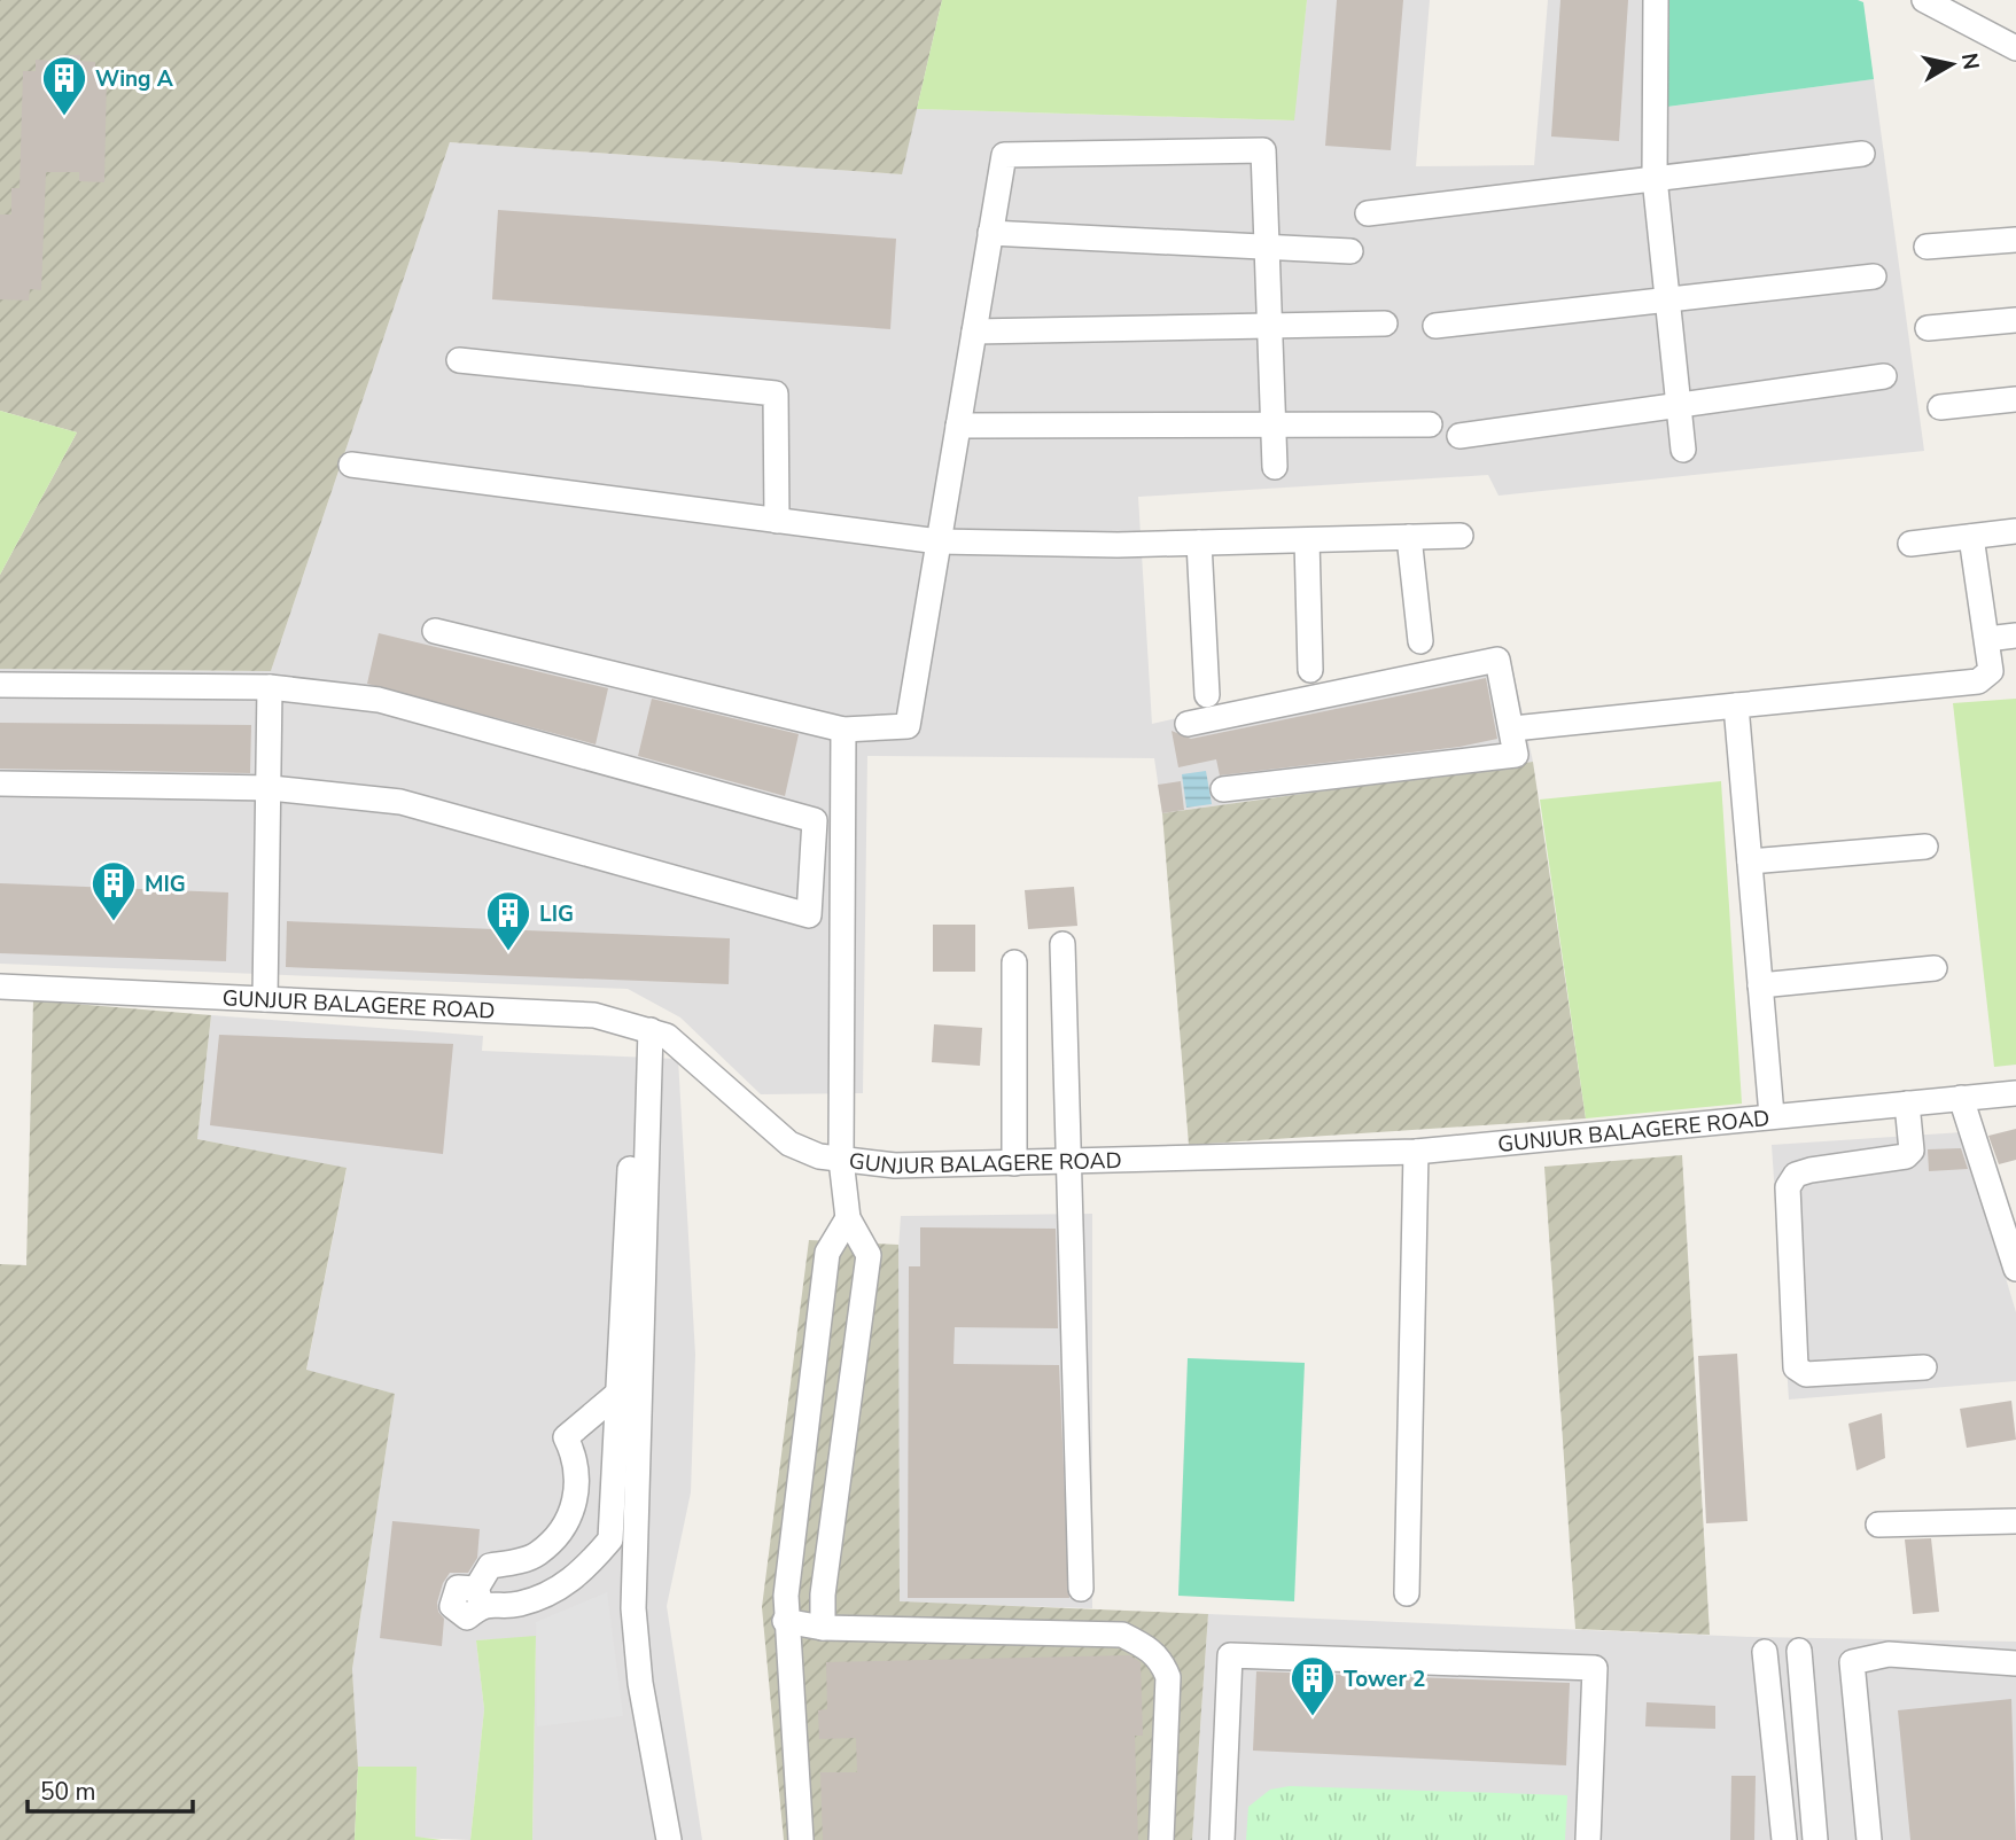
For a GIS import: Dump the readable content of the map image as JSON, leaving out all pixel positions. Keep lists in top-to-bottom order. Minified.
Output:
{"streets":{"street":["GUNJUR BALAGERE ROAD"]},"places":{"building":["Wing A","MIG","LIG","Tower 2"]},"scale_bar":"50 m","north":"right"}
